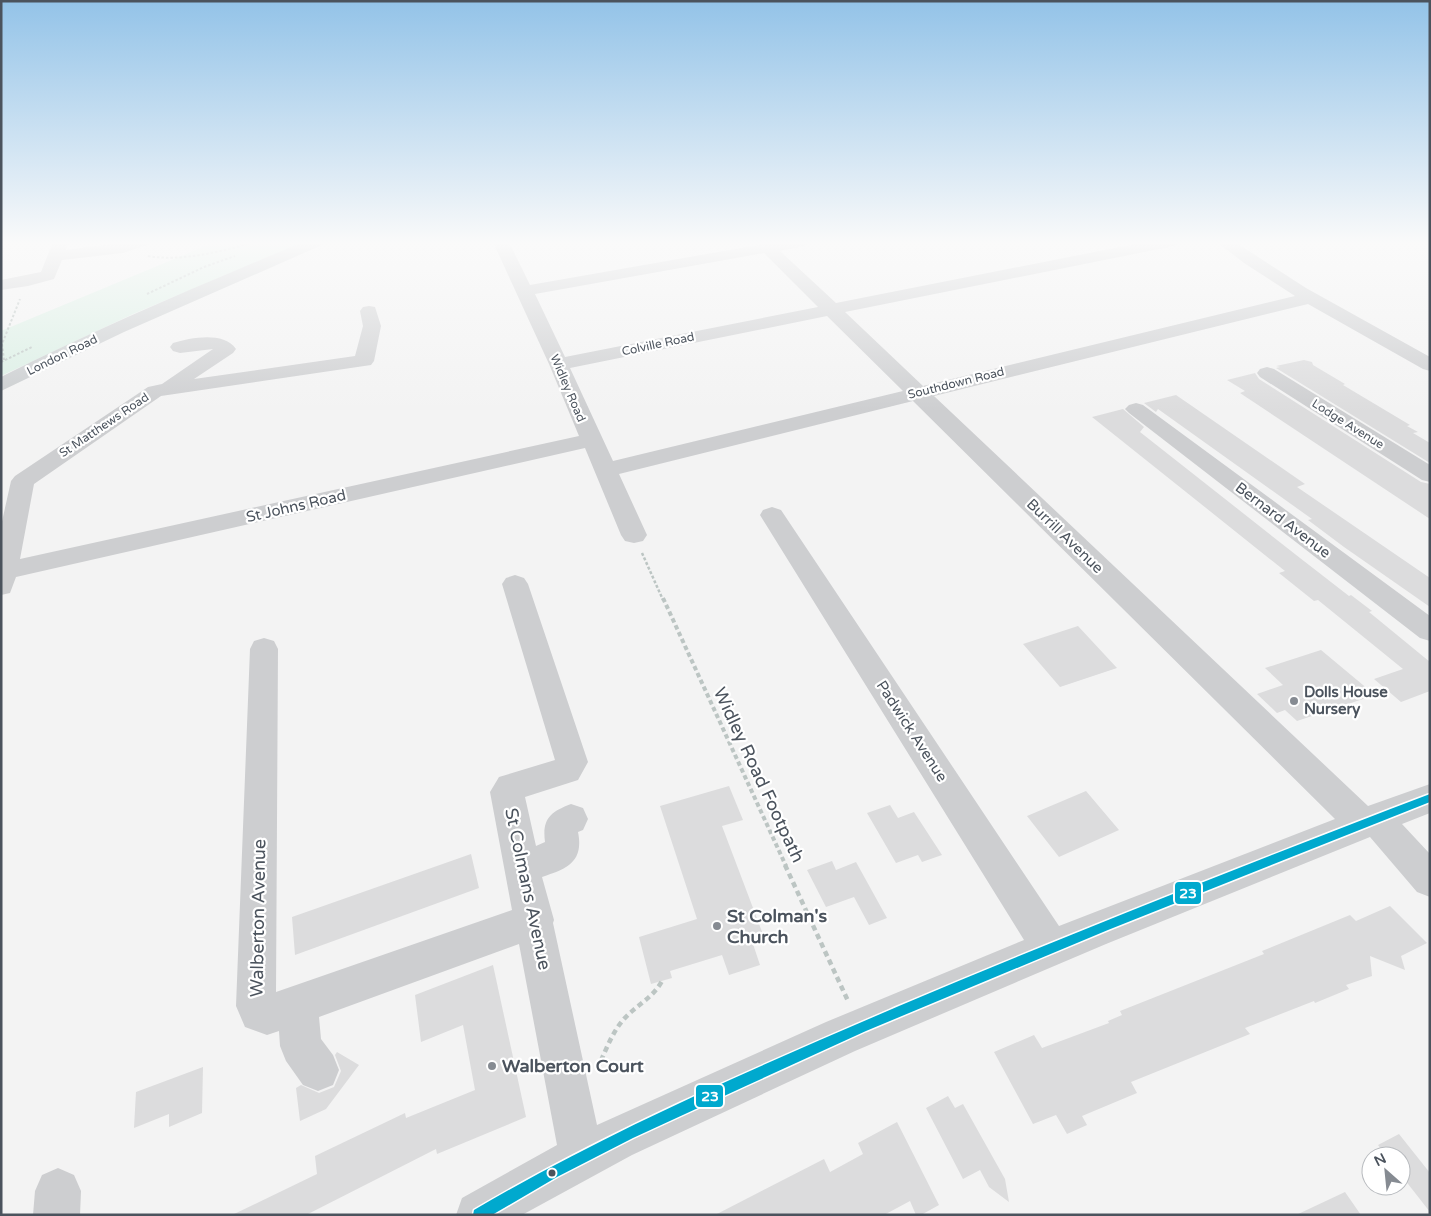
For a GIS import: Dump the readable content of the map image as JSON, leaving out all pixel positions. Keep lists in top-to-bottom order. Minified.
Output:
{"streets":{"main road":["London Road"],"street":["Colville Road","Southdown Road","Widley Road","Lodge Avenue","St Matthews Road","St Johns Road","Bernard Avenue","Burrill Avenue","Padwick Avenue","St Colmans Avenue","Walberton Avenue"],"path":["Widley Road Footpath"]},"crossings":[["Colville Road","Widley Road"],["Colville Road","Burrill Avenue"],["Southdown Road","Widley Road"],["Southdown Road","Burrill Avenue"],["Widley Road","St Johns Road"],["Widley Road","Widley Road Footpath"],["St Matthews Road","St Johns Road"],["St Colmans Avenue","Walberton Avenue"]],"places":["Dolls House Nursery","St Colman's Church","Walberton Court"],"lines":["transit line 23"],"north":"top left"}
